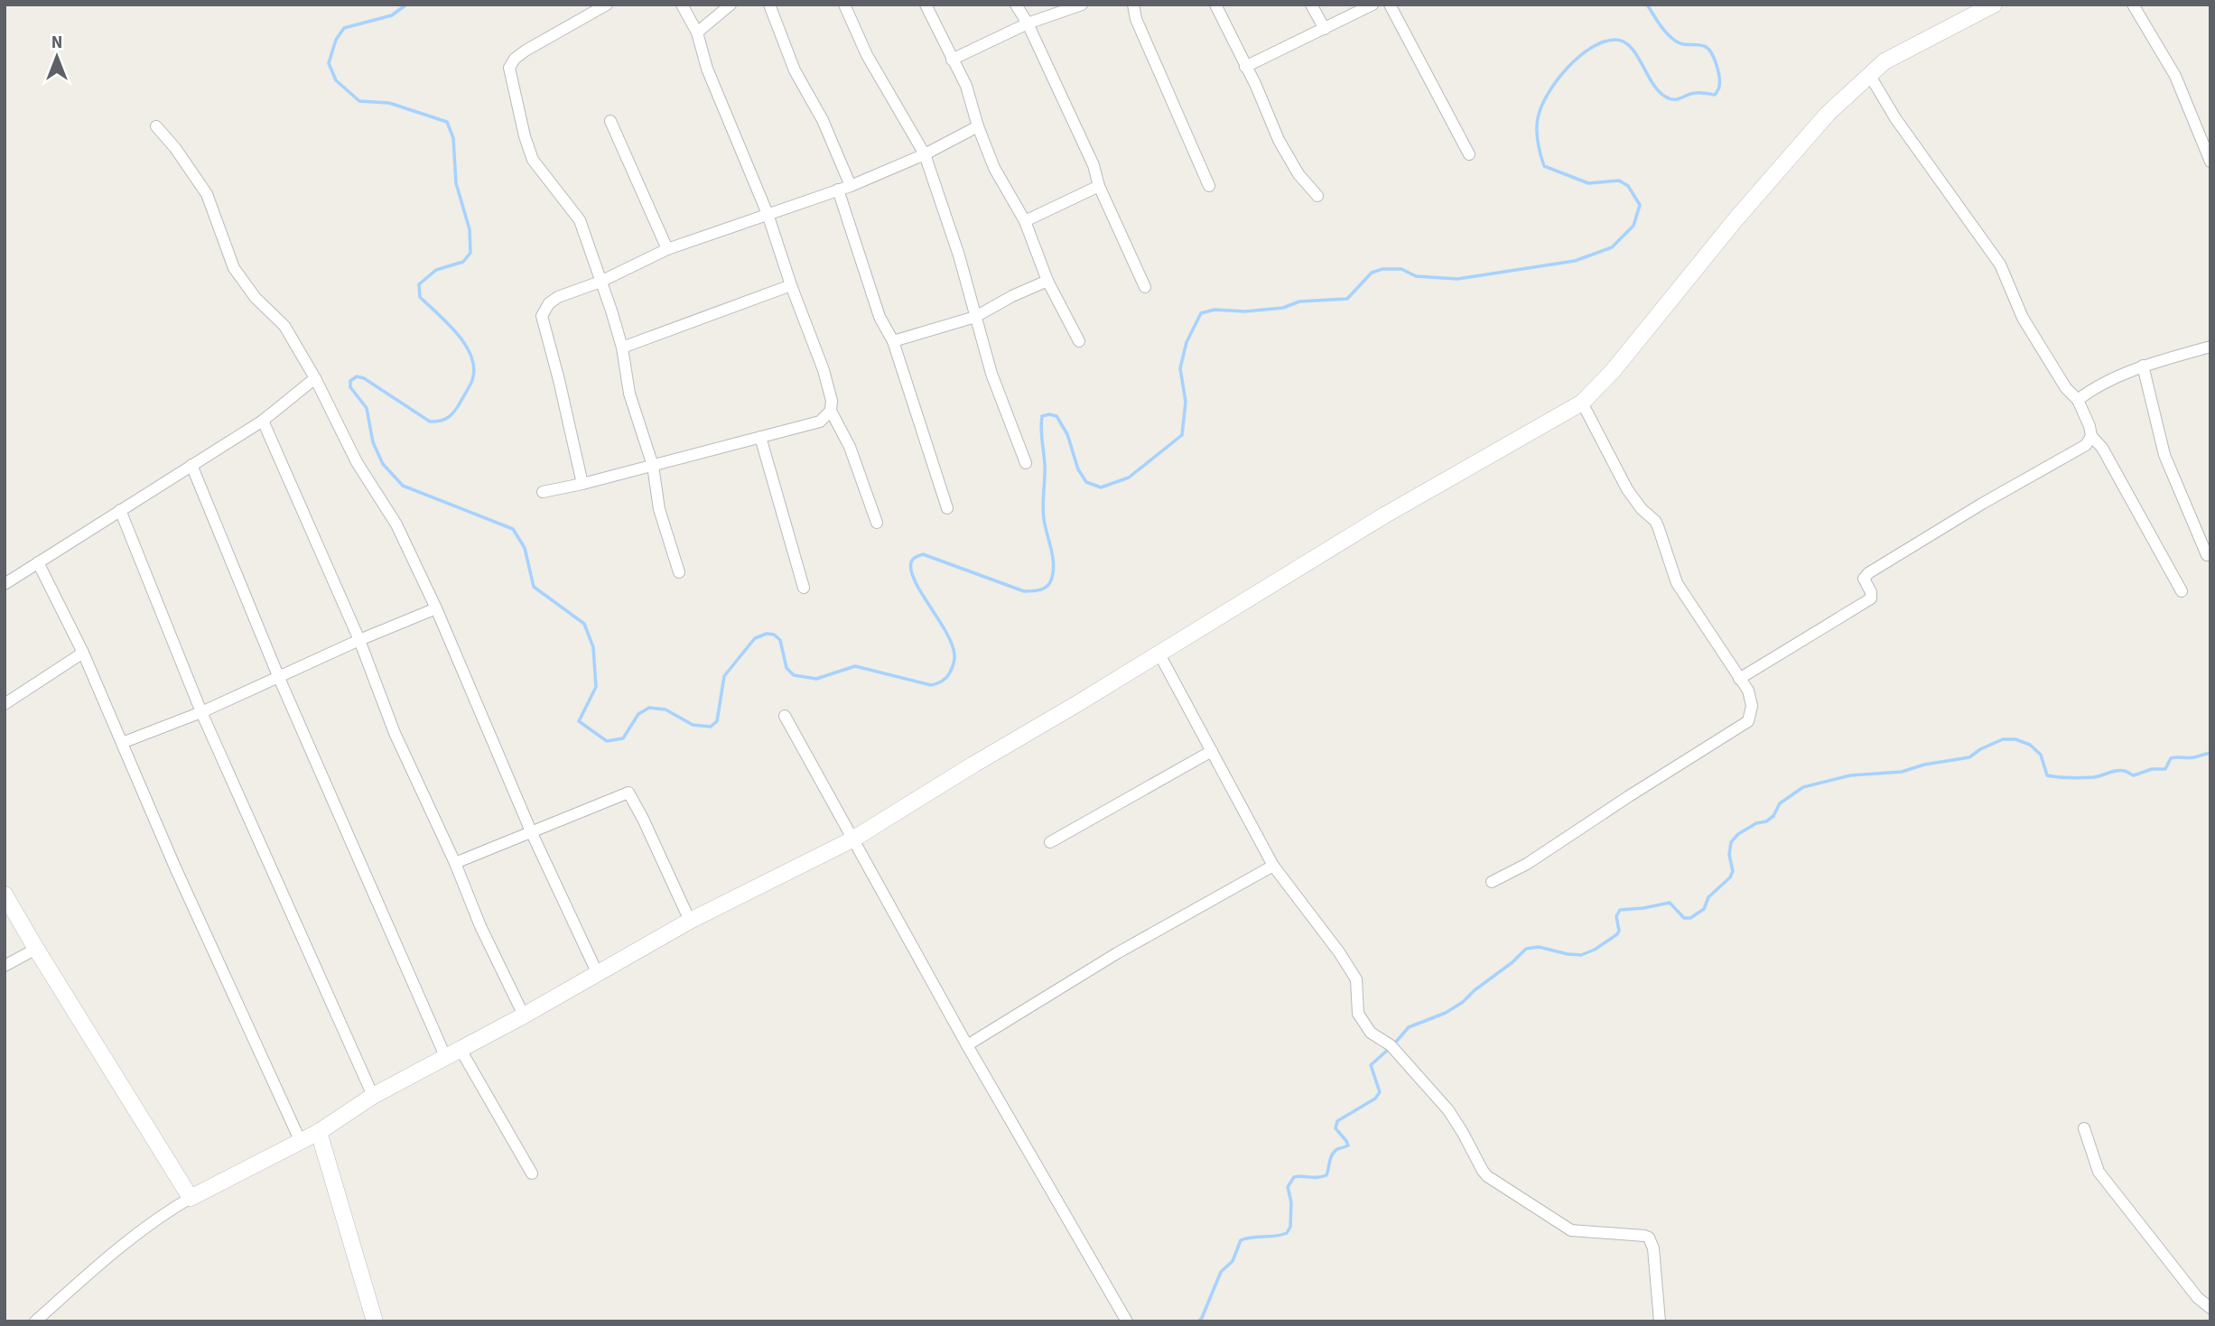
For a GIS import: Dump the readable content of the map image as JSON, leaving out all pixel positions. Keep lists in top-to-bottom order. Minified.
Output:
{"north":"top"}
